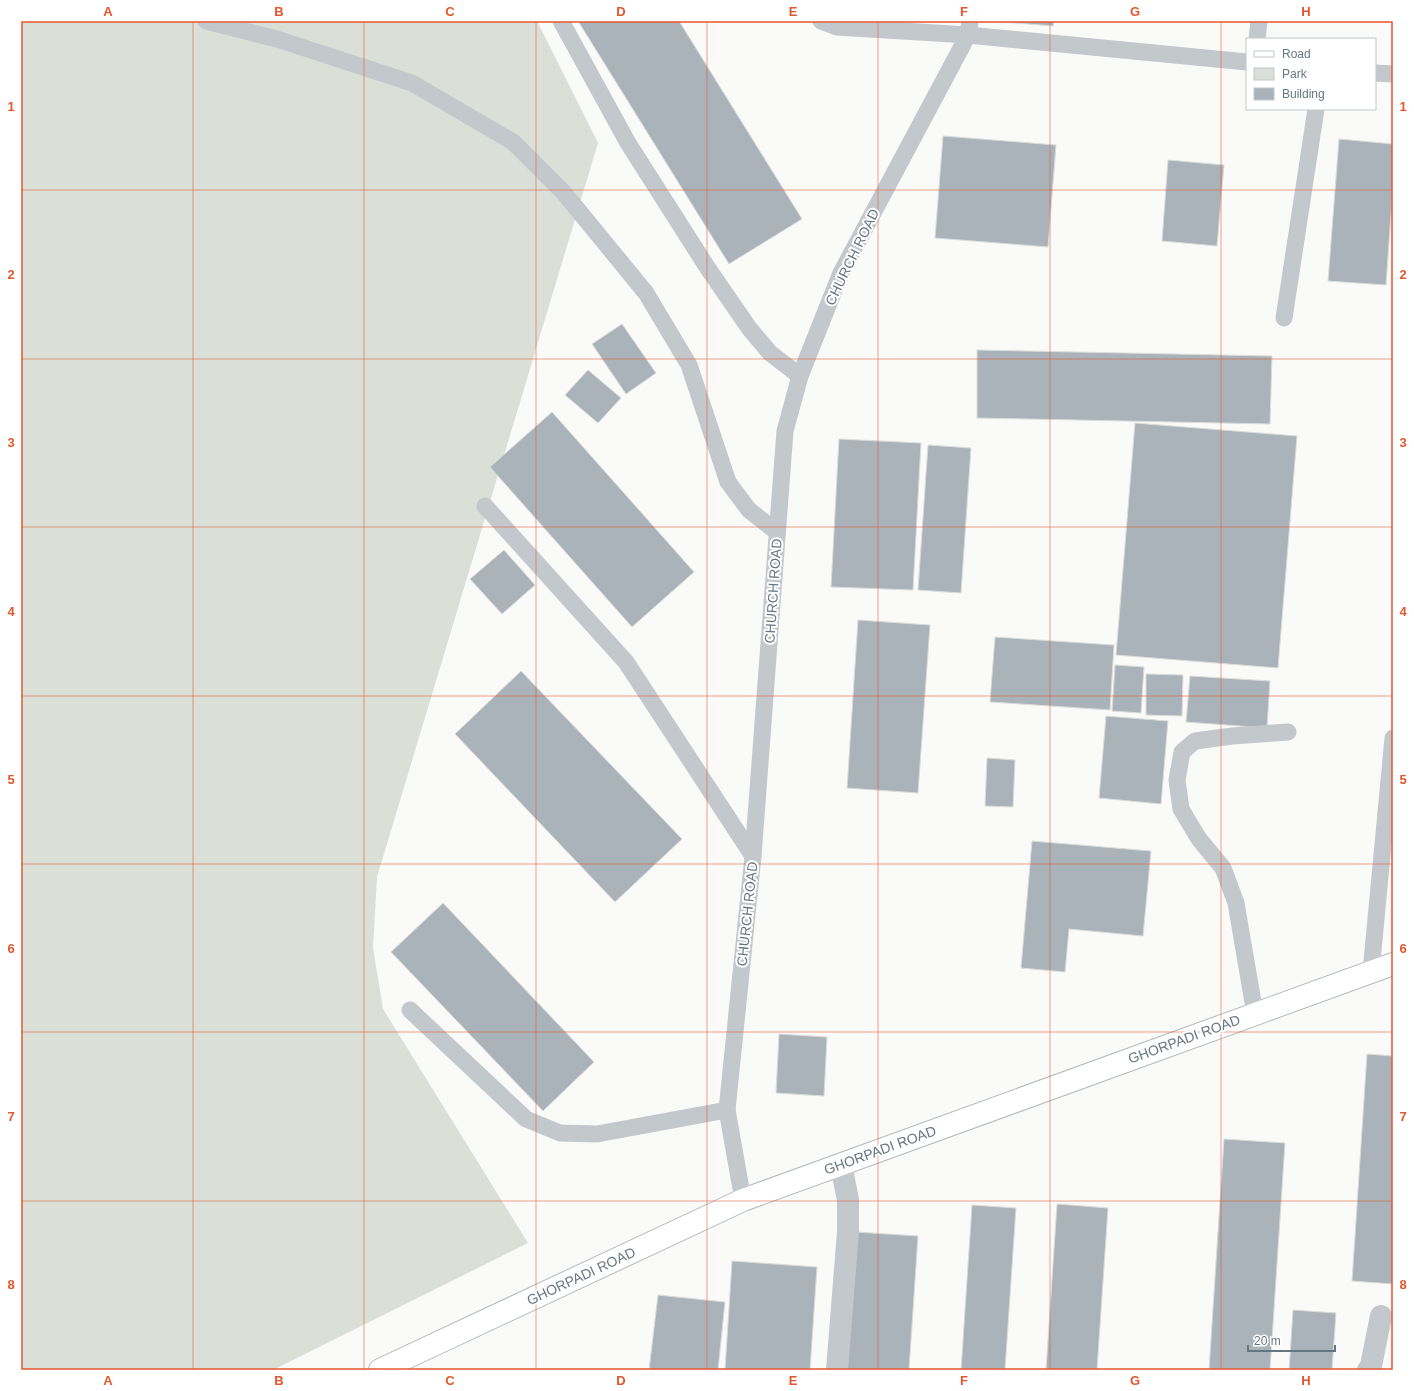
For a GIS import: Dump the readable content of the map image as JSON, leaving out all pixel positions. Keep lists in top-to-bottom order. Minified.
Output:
{"streets":{"main road":["GHORPADI ROAD"],"lane":["CHURCH ROAD"]},"crossings":[["CHURCH ROAD","GHORPADI ROAD"]],"legend":["Road","Park","Building"],"scale_bar":"20 m","grid":{"columns":["A","B","C","D","E","F","G","H"],"rows":["1","2","3","4","5","6","7","8"]}}
